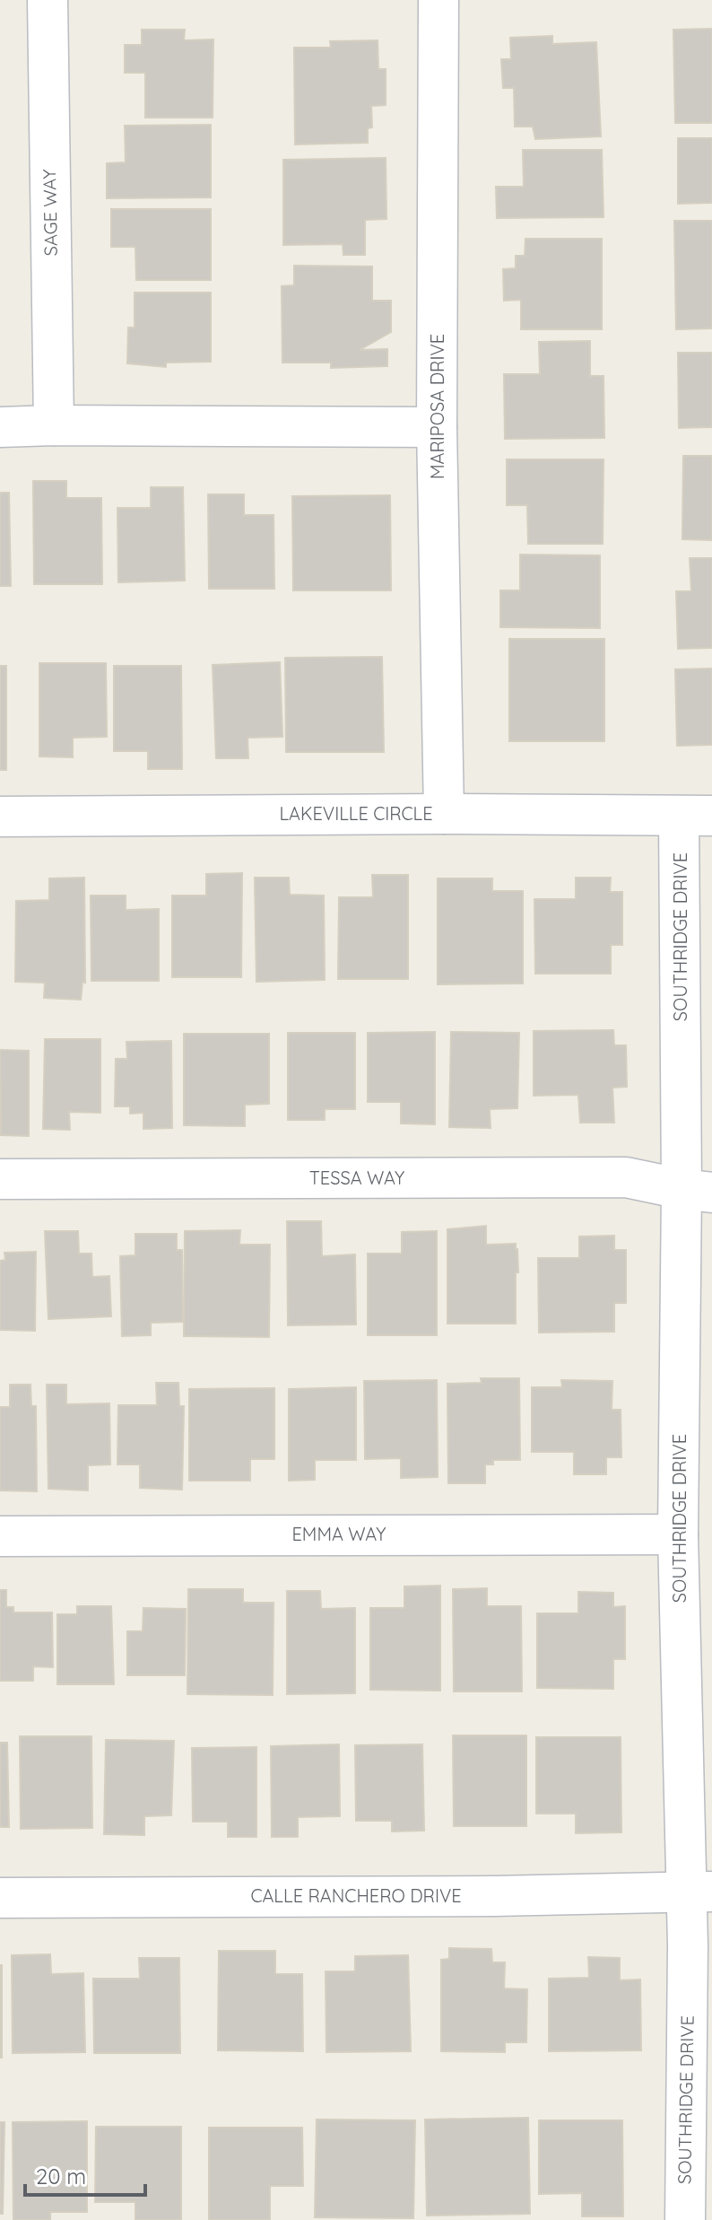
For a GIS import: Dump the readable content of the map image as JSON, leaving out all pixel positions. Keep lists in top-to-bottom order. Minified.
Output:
{"streets":{"street":["SAGE WAY","MARIPOSA DRIVE","LAKEVILLE CIRCLE","SOUTHRIDGE DRIVE","TESSA WAY","EMMA WAY","CALLE RANCHERO DRIVE"]},"crossings":[["MARIPOSA DRIVE","LAKEVILLE CIRCLE"],["LAKEVILLE CIRCLE","SOUTHRIDGE DRIVE"],["SOUTHRIDGE DRIVE","TESSA WAY"],["SOUTHRIDGE DRIVE","EMMA WAY"],["SOUTHRIDGE DRIVE","CALLE RANCHERO DRIVE"]],"scale_bar":"20 m"}
